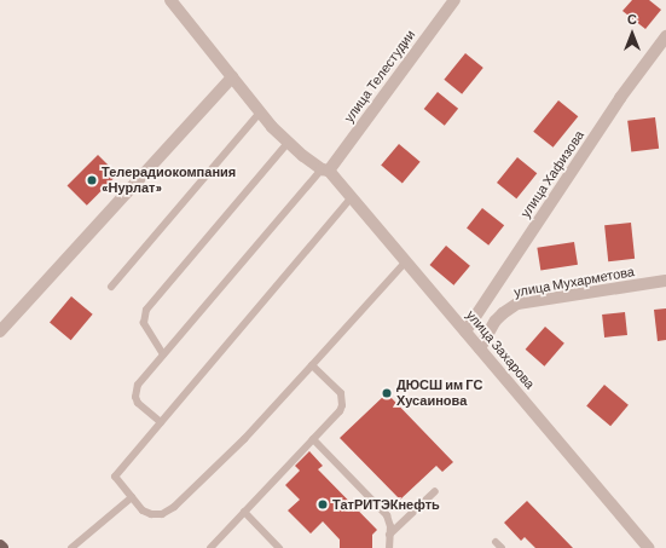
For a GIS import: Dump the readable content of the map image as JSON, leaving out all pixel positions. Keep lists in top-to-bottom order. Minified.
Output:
{"streets":{"street":["улица Телестудии","улица Хафизова","улица Мухарметова","улица Захарова"]},"crossings":[["улица Телестудии","улица Захарова"],["улица Хафизова","улица Захарова"],["улица Мухарметова","улица Захарова"]],"places":["Телерадиокомпания «Нурлат»","ДЮСШ им ГС Хусаинова","ТатРИТЭКнефть"],"north":"top"}
